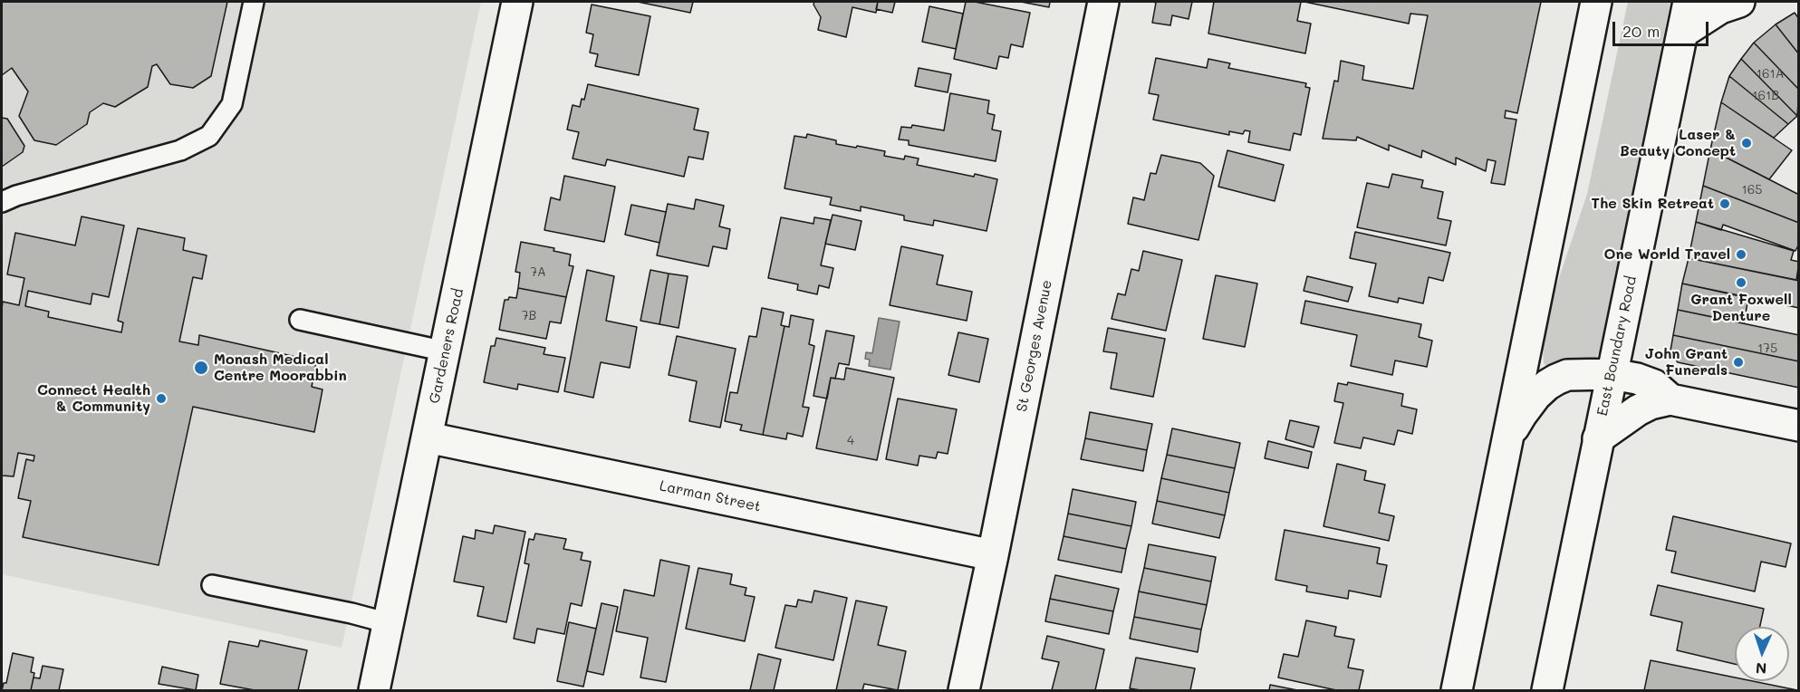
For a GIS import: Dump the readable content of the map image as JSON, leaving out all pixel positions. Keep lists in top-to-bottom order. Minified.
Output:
{"streets":{"street":["Gardeners Road","St Georges Avenue","East Boundary Road","Larman Street"]},"crossings":[["Gardeners Road","Larman Street"],["St Georges Avenue","Larman Street"]],"places":["Laser & Beauty Concept","The Skin Retreat","One World Travel","Grant Foxwell Denture","John Grant Funerals","Monash Medical Centre Moorabbin","Connect Health & Community"],"house_numbers":["161A","161B","165","7A","7B","175","4"],"scale_bar":"20 m","north":"bottom"}
